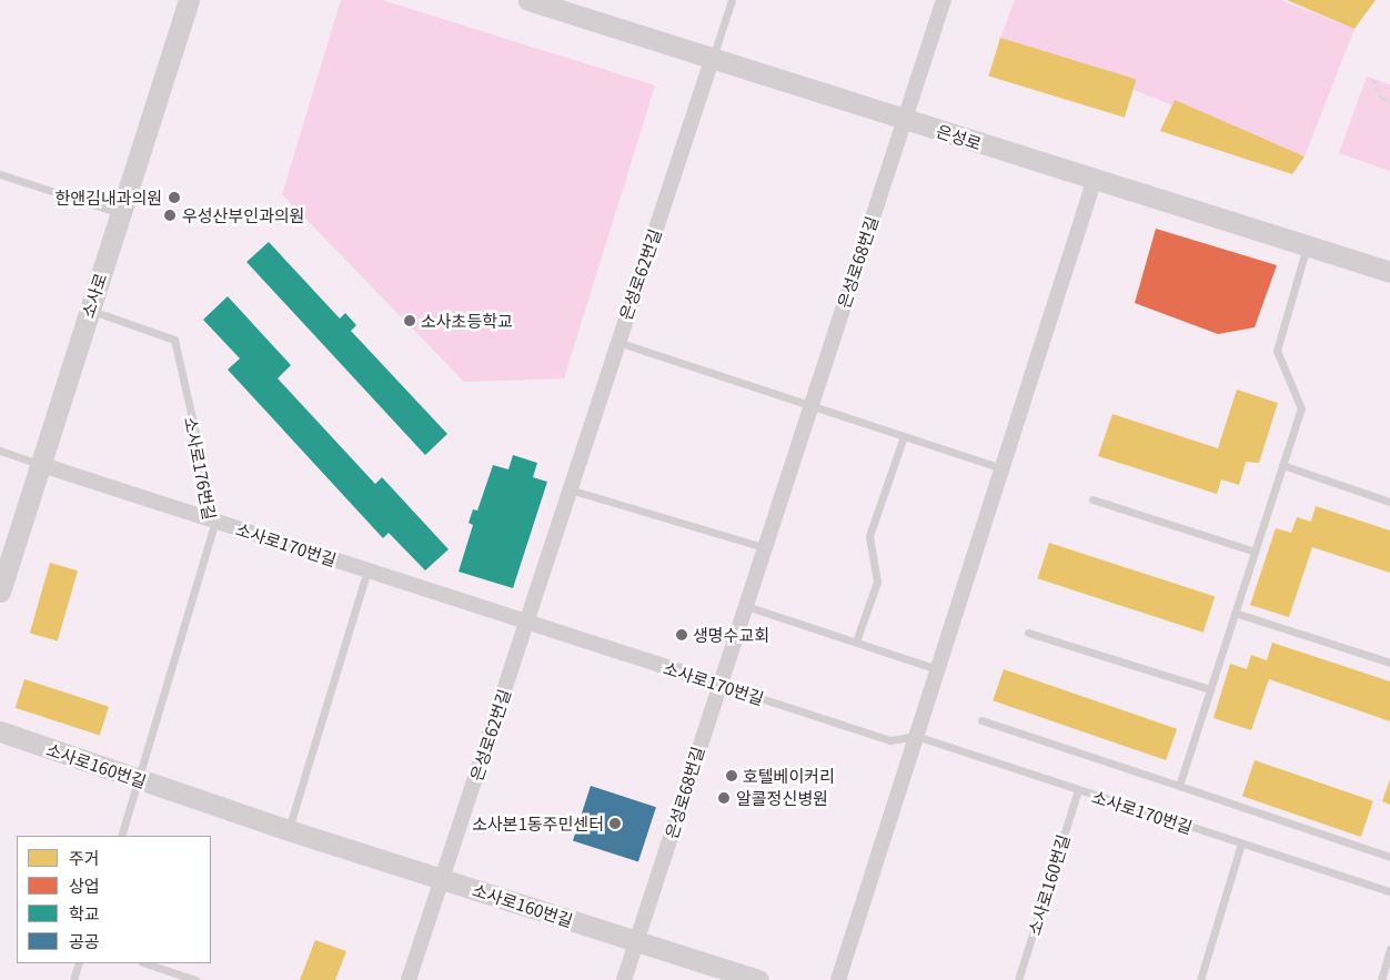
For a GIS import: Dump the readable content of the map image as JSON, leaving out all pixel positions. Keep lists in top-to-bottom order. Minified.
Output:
{"streets":{"street":["은성로","은성로68번길","은성로62번길","소사로","소사로170번길","소사로160번길"],"lane":["소사로176번길"]},"crossings":[["은성로","은성로68번길"],["은성로","은성로62번길"],["은성로68번길","소사로170번길"],["은성로68번길","소사로160번길"],["은성로62번길","소사로170번길"],["은성로62번길","소사로160번길"],["소사로","소사로176번길"],["소사로","소사로170번길"],["소사로176번길","소사로170번길"],["소사로176번길","소사로160번길"],["소사로170번길","소사로160번길"]],"places":["한앤김내과의원","우성산부인과의원","소사초등학교","생명수교회","호텔베이커리","알콜정신병원","소사본1동주민센터"],"legend":["주거","상업","학교","공공"]}
